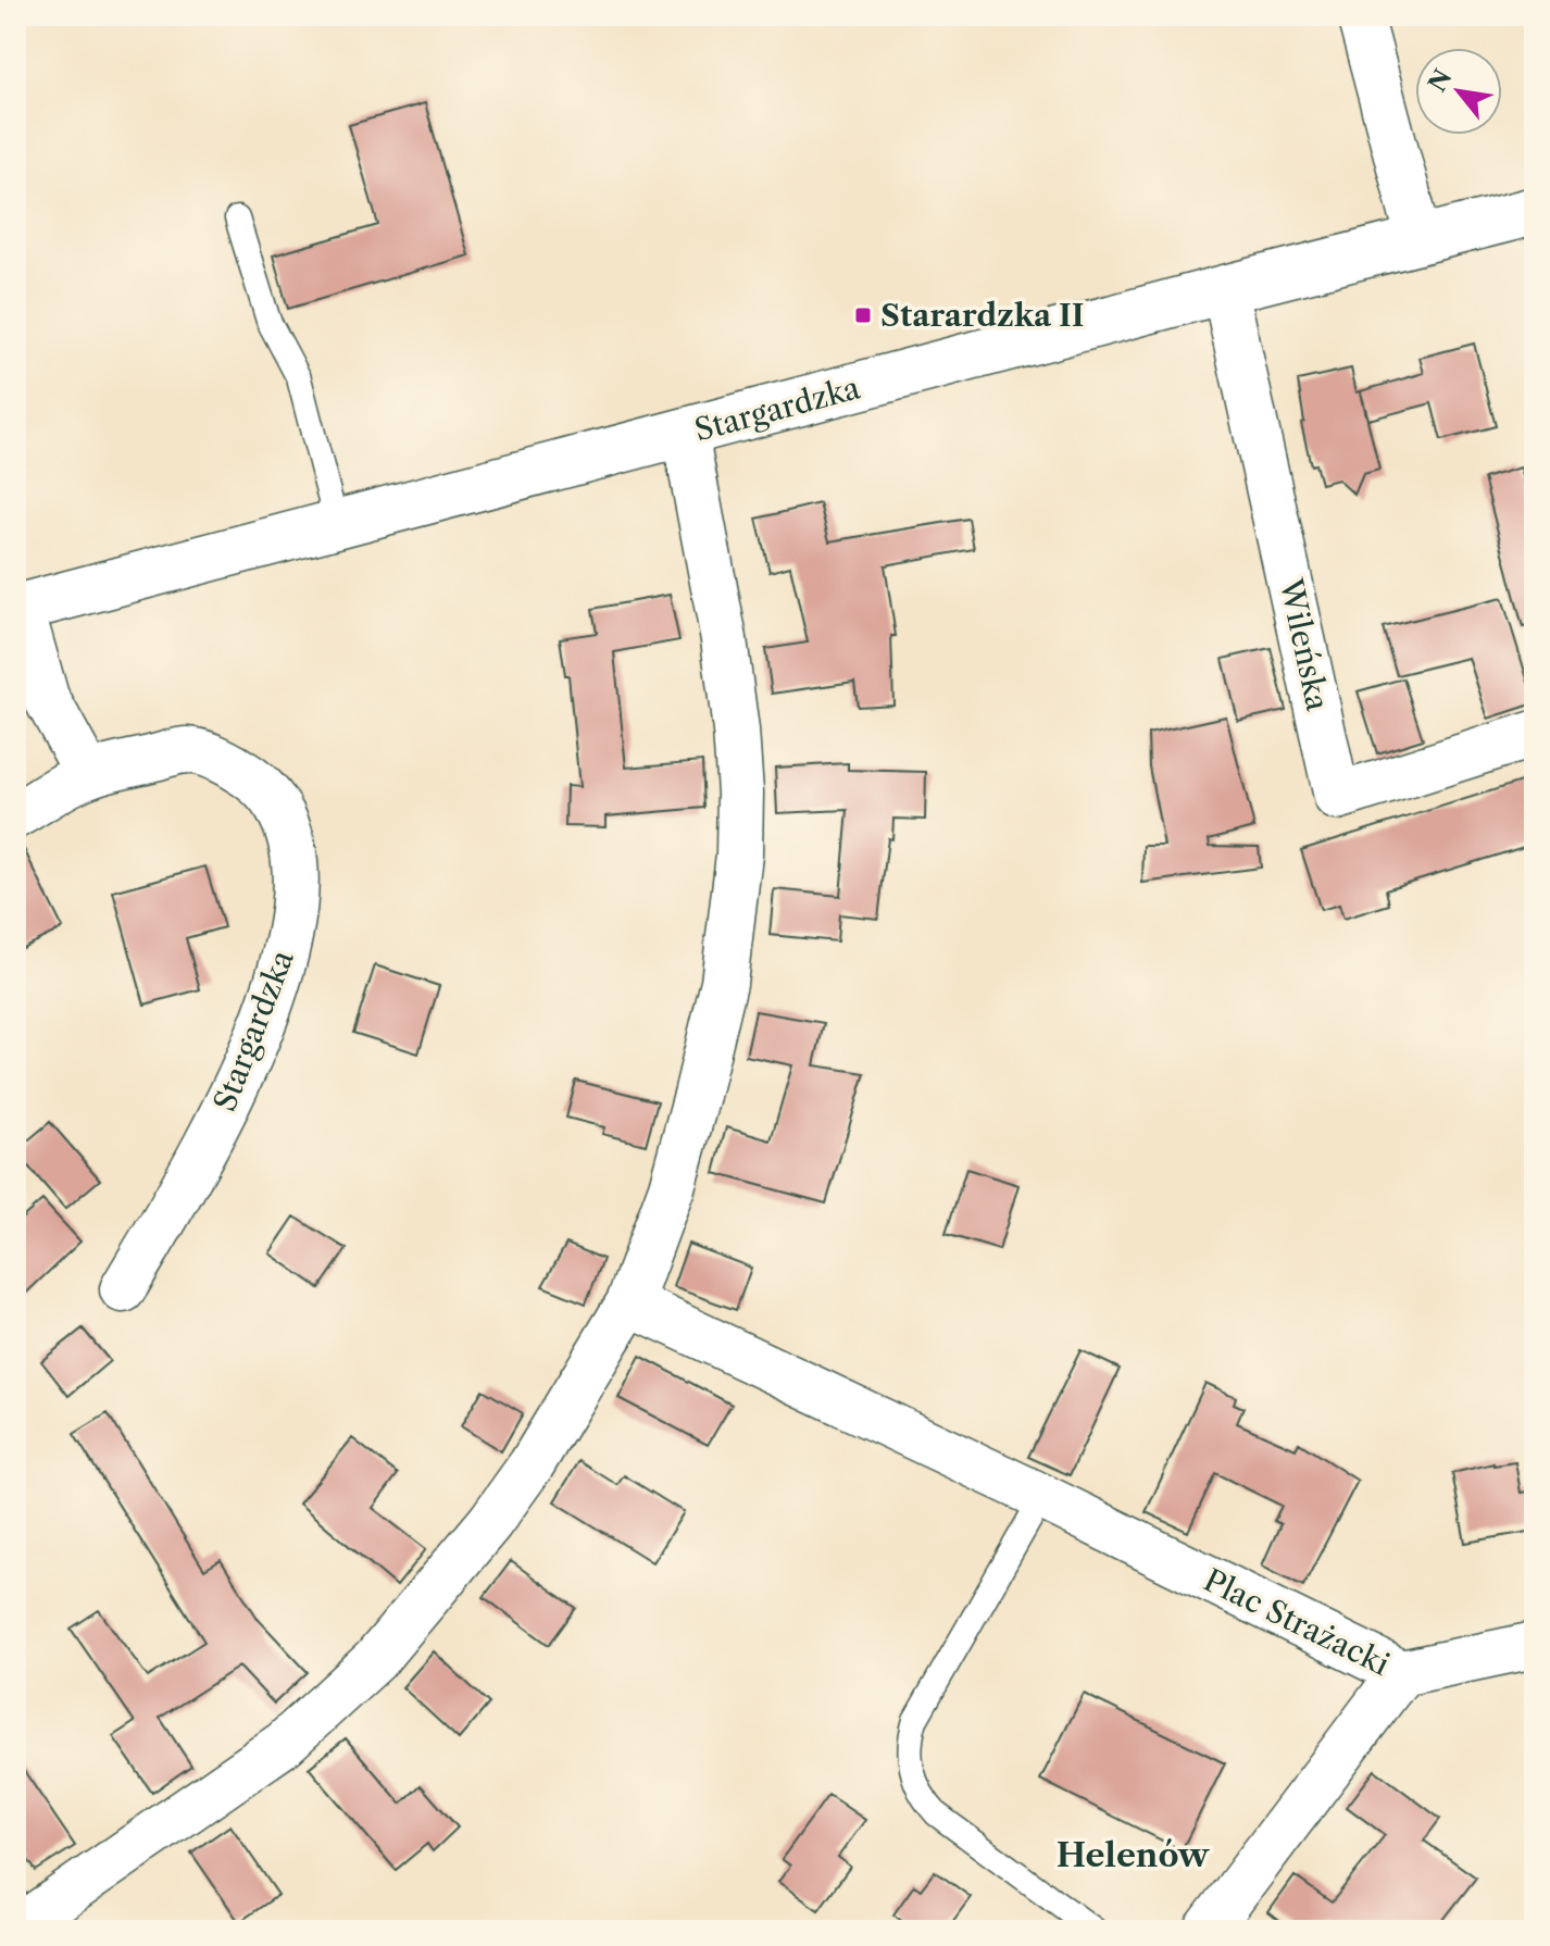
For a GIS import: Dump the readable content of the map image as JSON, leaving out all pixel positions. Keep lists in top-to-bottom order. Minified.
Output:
{"streets":{"street":["Stargardzka","Wileńska","Plac Strażacki"]},"crossings":[["Stargardzka","Wileńska"]],"districts":["Helenów"],"places":{"transit":["Starardzka II"]},"north":"top left"}
